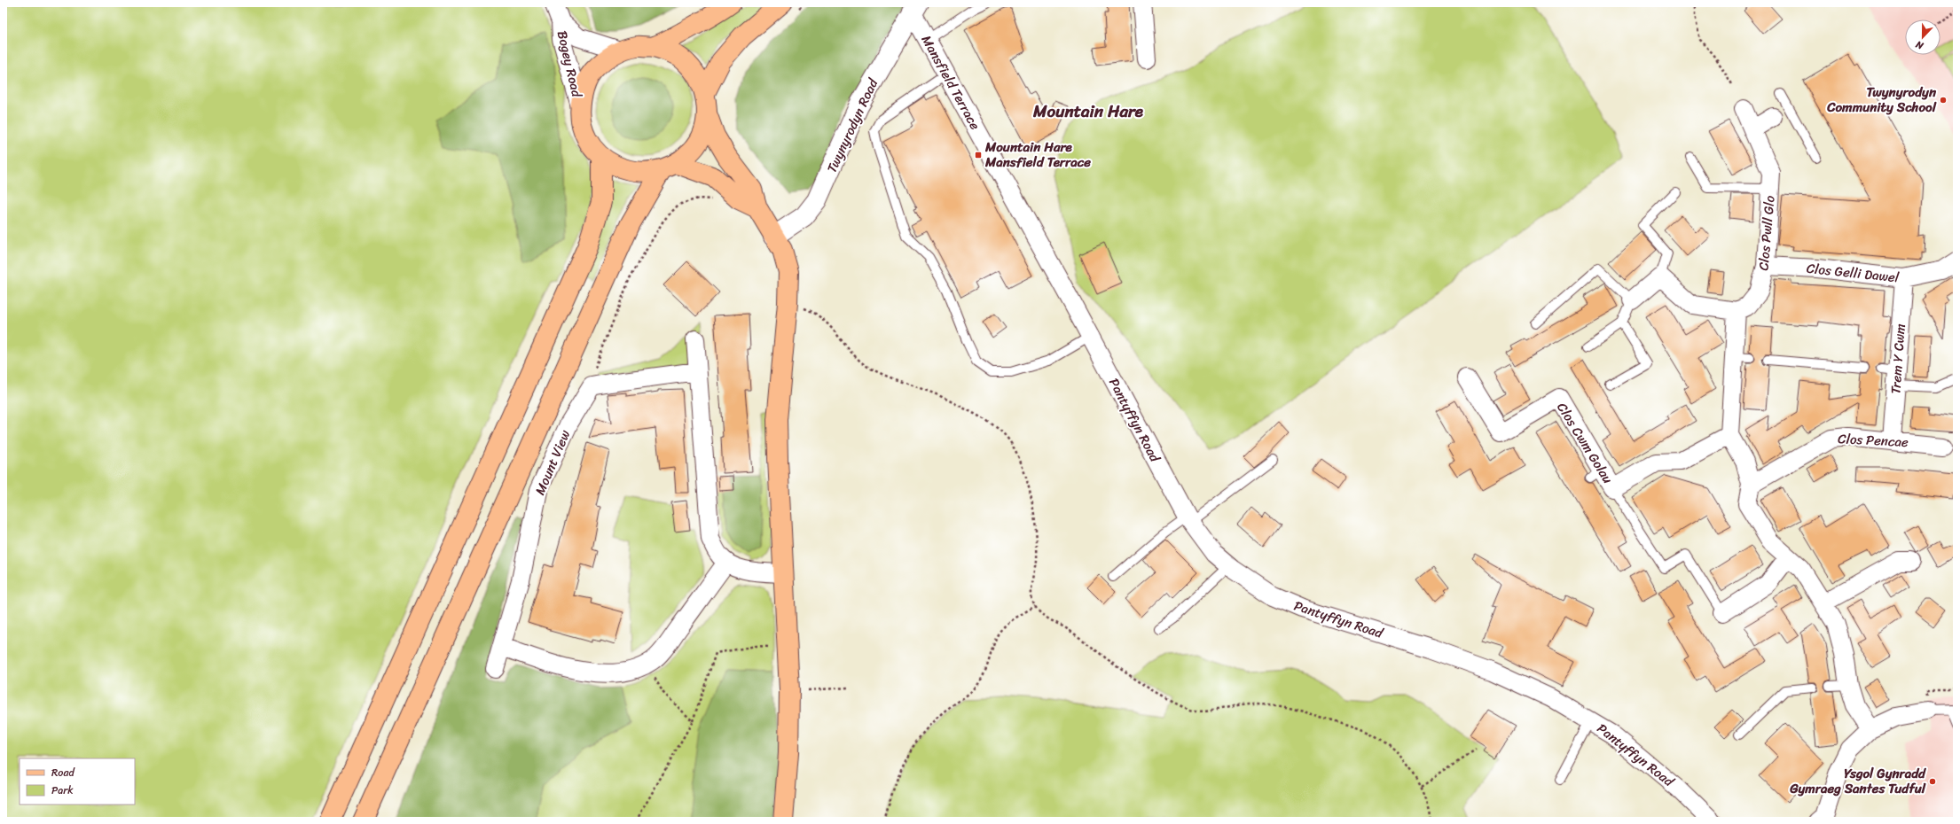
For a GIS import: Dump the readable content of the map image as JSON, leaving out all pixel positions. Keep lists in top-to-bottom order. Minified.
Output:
{"streets":{"street":["Bogey Road","Mansfield Terrace","Twynyrodyn Road","Clos Pwll Glo","Clos Gelli Dawel","Trem Y Cwm","Pantyffyn Road","Clos Pencae","Clos Cwm Golau","Mount View"]},"crossings":[["Mansfield Terrace","Twynyrodyn Road"],["Mansfield Terrace","Pantyffyn Road"],["Clos Pwll Glo","Clos Gelli Dawel"],["Clos Gelli Dawel","Trem Y Cwm"],["Trem Y Cwm","Clos Pencae"]],"districts":["Mountain Hare"],"places":{"other":["Twynyrodyn Community School","Ysgol Gynradd Gymraeg Santes Tudful"],"transit":["Mountain Hare Mansfield Terrace"]},"legend":["Road","Park"],"north":"bottom"}
